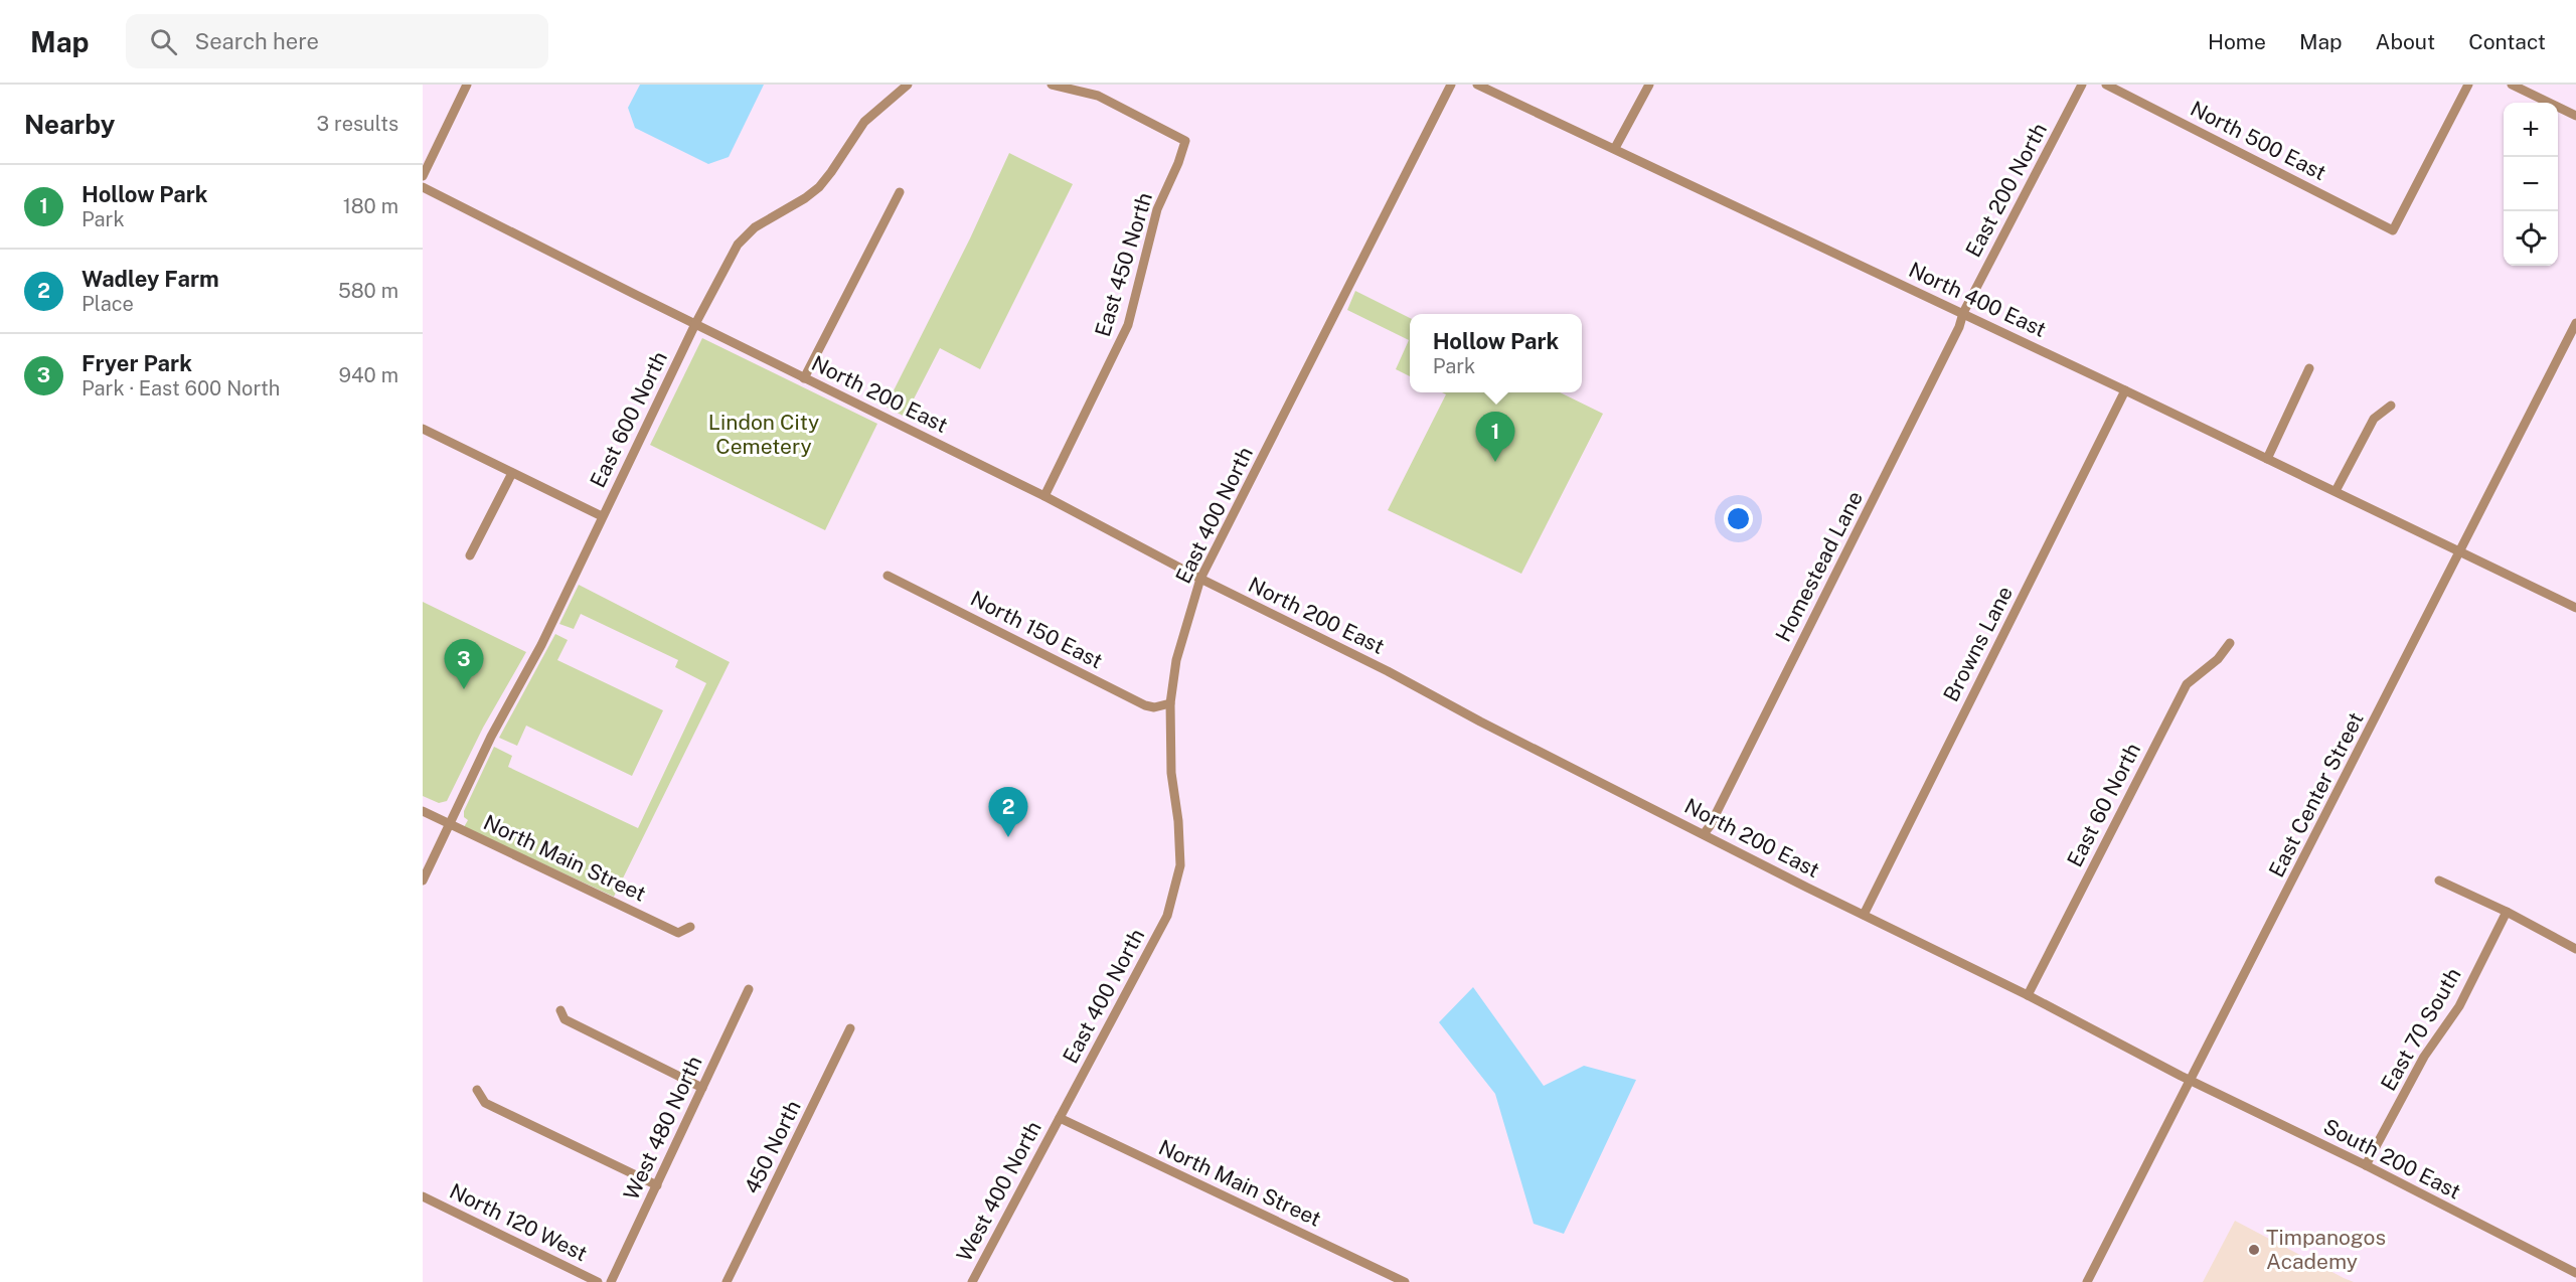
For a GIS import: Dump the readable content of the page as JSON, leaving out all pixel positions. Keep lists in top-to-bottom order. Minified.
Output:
{"streets":{"street":["North 500 East","East 200 North","East 450 North","North 400 East","North 200 East","East 600 North","East 400 North","Homestead Lane","North 150 East","Browns Lane","East Center Street","East 60 North","North Main Street","East 70 South","West 480 North","450 North","South 200 East","West 400 North","North 120 West"]},"crossings":[["East 200 North","North 400 East"],["East 200 North","Homestead Lane"],["East 450 North","North 200 East"],["North 400 East","Homestead Lane"],["North 400 East","Browns Lane"],["North 400 East","East Center Street"],["North 200 East","East 600 North"],["North 200 East","East 400 North"],["North 200 East","Homestead Lane"],["North 200 East","Browns Lane"],["North 200 East","East Center Street"],["North 200 East","East 60 North"],["North 200 East","South 200 East"],["East 600 North","North Main Street"],["East 400 North","North 150 East"],["East 400 North","North Main Street"],["East 400 North","West 400 North"],["East Center Street","South 200 East"],["North Main Street","West 400 North"],["East 70 South","South 200 East"]],"parks":["Lindon City Cemetery"],"places":["Timpanogos Academy"],"page":{"header":"Map","search":"Search here","nav":["Home","Map","About","Contact"],"heading":["Nearby","3 results"],"map_buttons":["+","−"],"list":[{"mark":"1","name":"Hollow Park","note":"Park","value":"180 m"},{"mark":"2","name":"Wadley Farm","note":"Place","value":"580 m"},{"mark":"3","name":"Fryer Park","note":"Park · East 600 North","value":"940 m"}],"popup":["Hollow Park","Park"],"pins":["1","3","2"]}}
